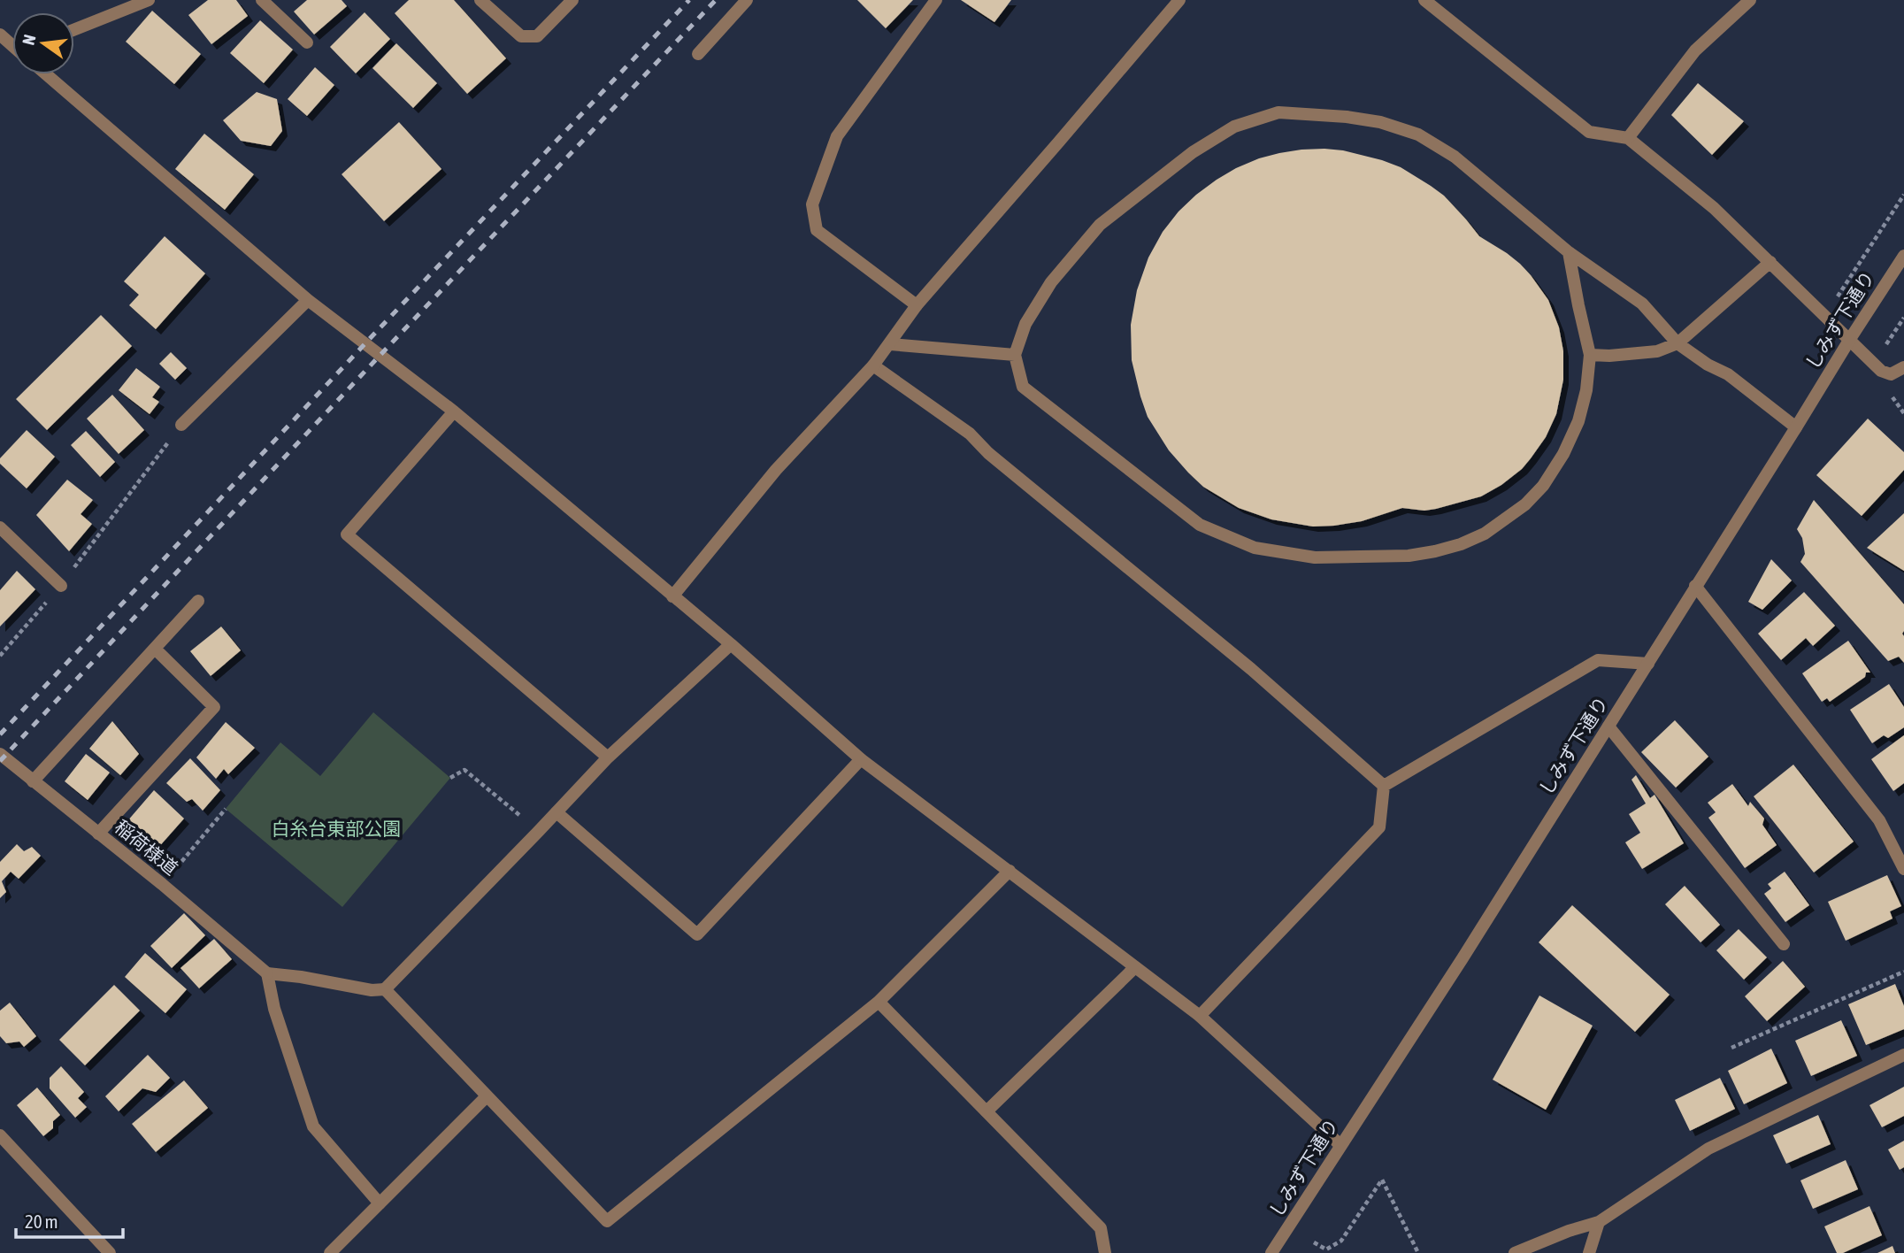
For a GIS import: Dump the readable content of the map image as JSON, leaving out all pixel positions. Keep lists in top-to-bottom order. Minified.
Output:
{"streets":{"street":["しみず下通り","稲荷様道"]},"parks":["白糸台東部公園"],"scale_bar":"20 m","north":"left"}
